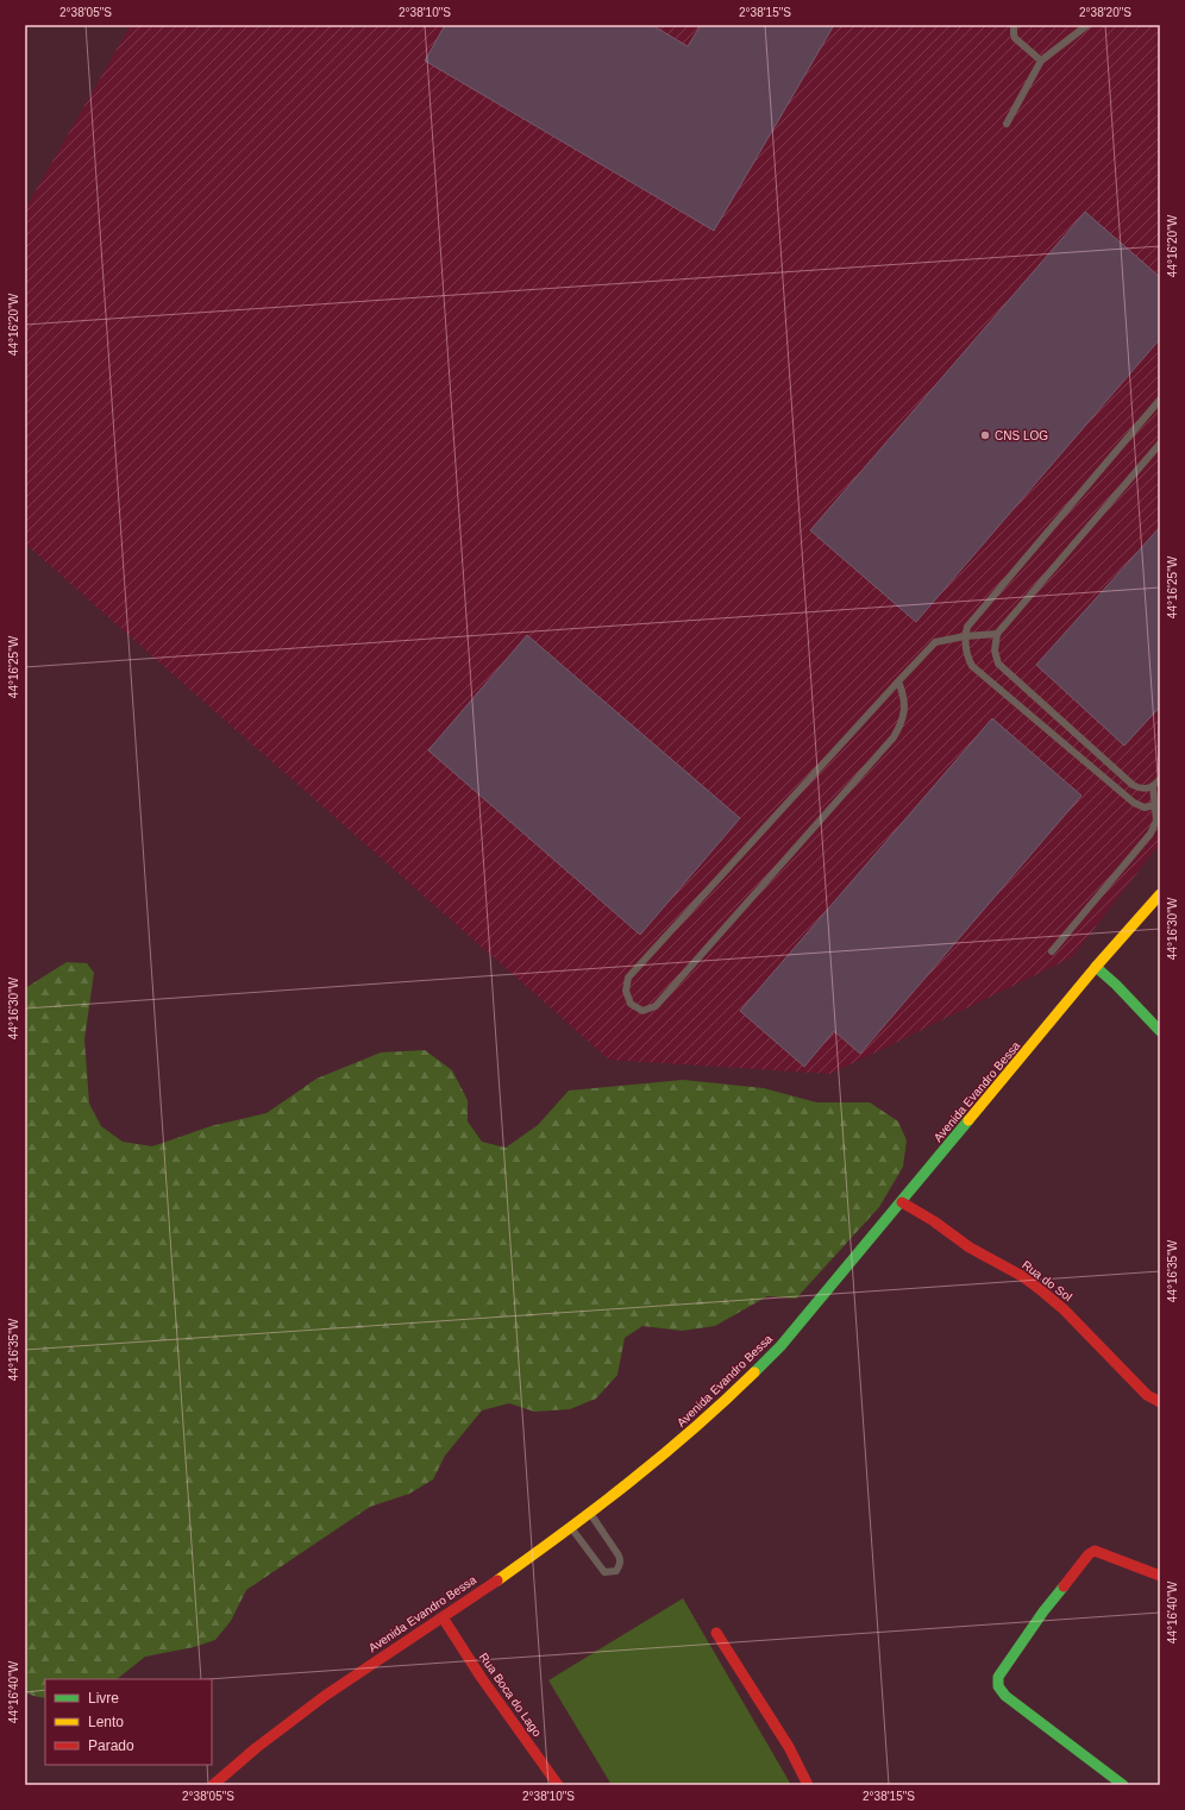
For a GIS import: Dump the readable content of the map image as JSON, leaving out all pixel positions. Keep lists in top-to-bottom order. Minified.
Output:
{"streets":{"main road":["Avenida Evandro Bessa","Rua do Sol","Rua Boca do Lago"]},"crossings":[["Avenida Evandro Bessa","Rua do Sol"],["Avenida Evandro Bessa","Rua Boca do Lago"]],"places":["CNS LOG"],"legend":["Livre","Lento","Parado"],"coordinates":["2°38'05\"S","2°38'10\"S","2°38'15\"S","2°38'20\"S","44°16'20\"W","44°16'25\"W","44°16'30\"W","44°16'35\"W","44°16'40\"W"]}
